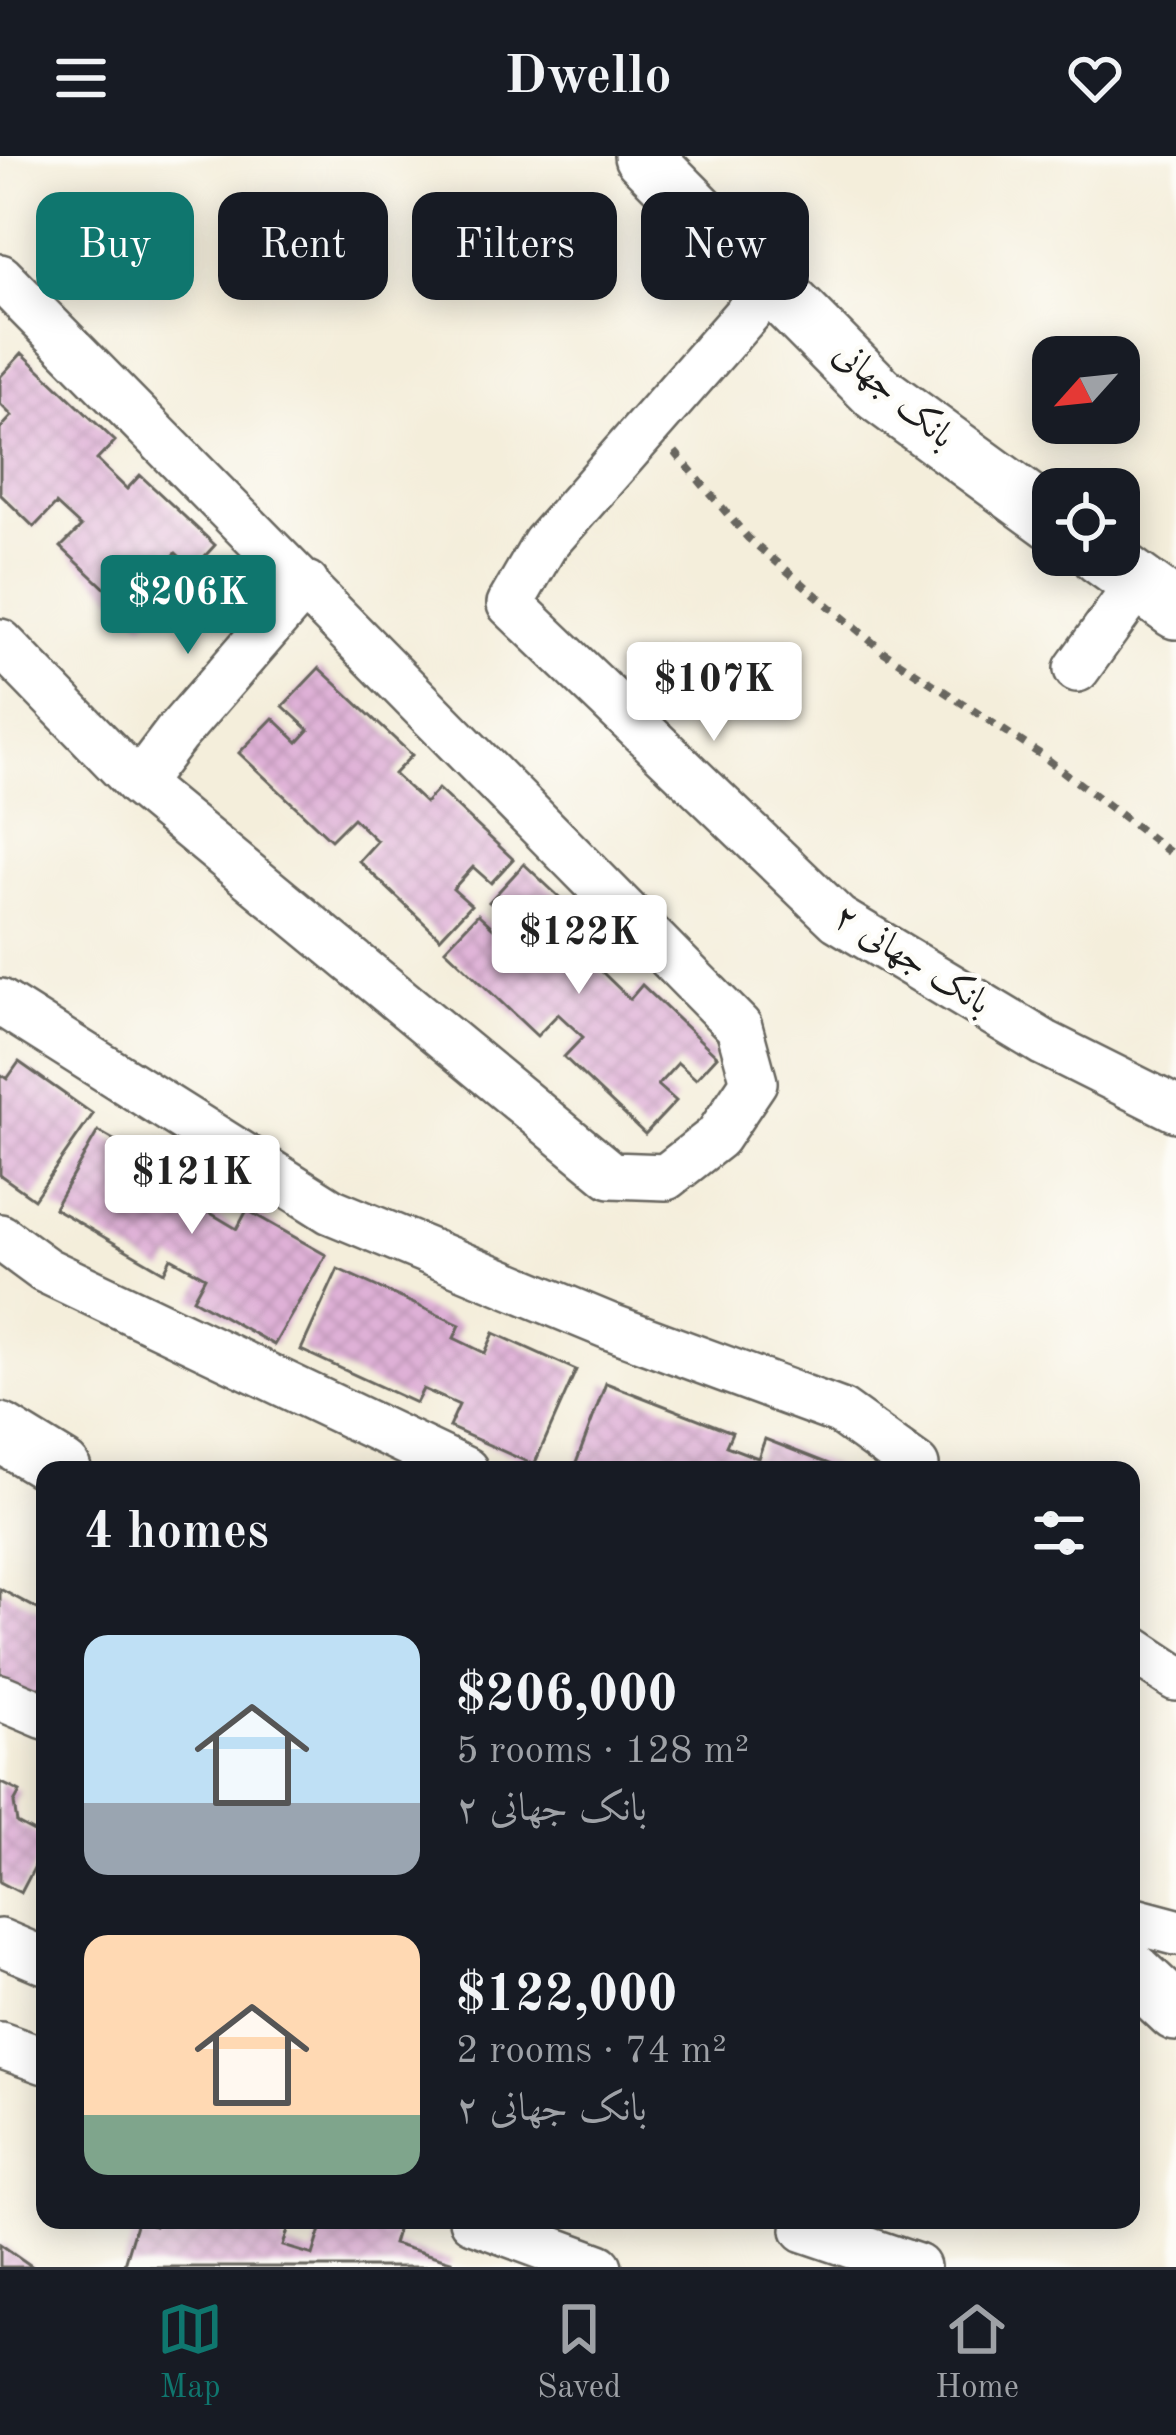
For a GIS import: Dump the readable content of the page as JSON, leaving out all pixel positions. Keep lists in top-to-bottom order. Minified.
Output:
{"streets":{"street":["بانک جهانی","بانک جهانی ۲"]},"north":"bottom left","page":{"header":"Dwello","chip":["Buy","Rent","Filters","New"],"price":["$206K","$107K","$122K","$121K"],"heading":"4 homes","list":[{"name":"$206,000","note":"5 rooms · 128 m² · بانک جهانی ۲"},{"name":"$122,000","note":"2 rooms · 74 m² · بانک جهانی ۲"}],"tabs":["Map","Saved","Home"]}}
